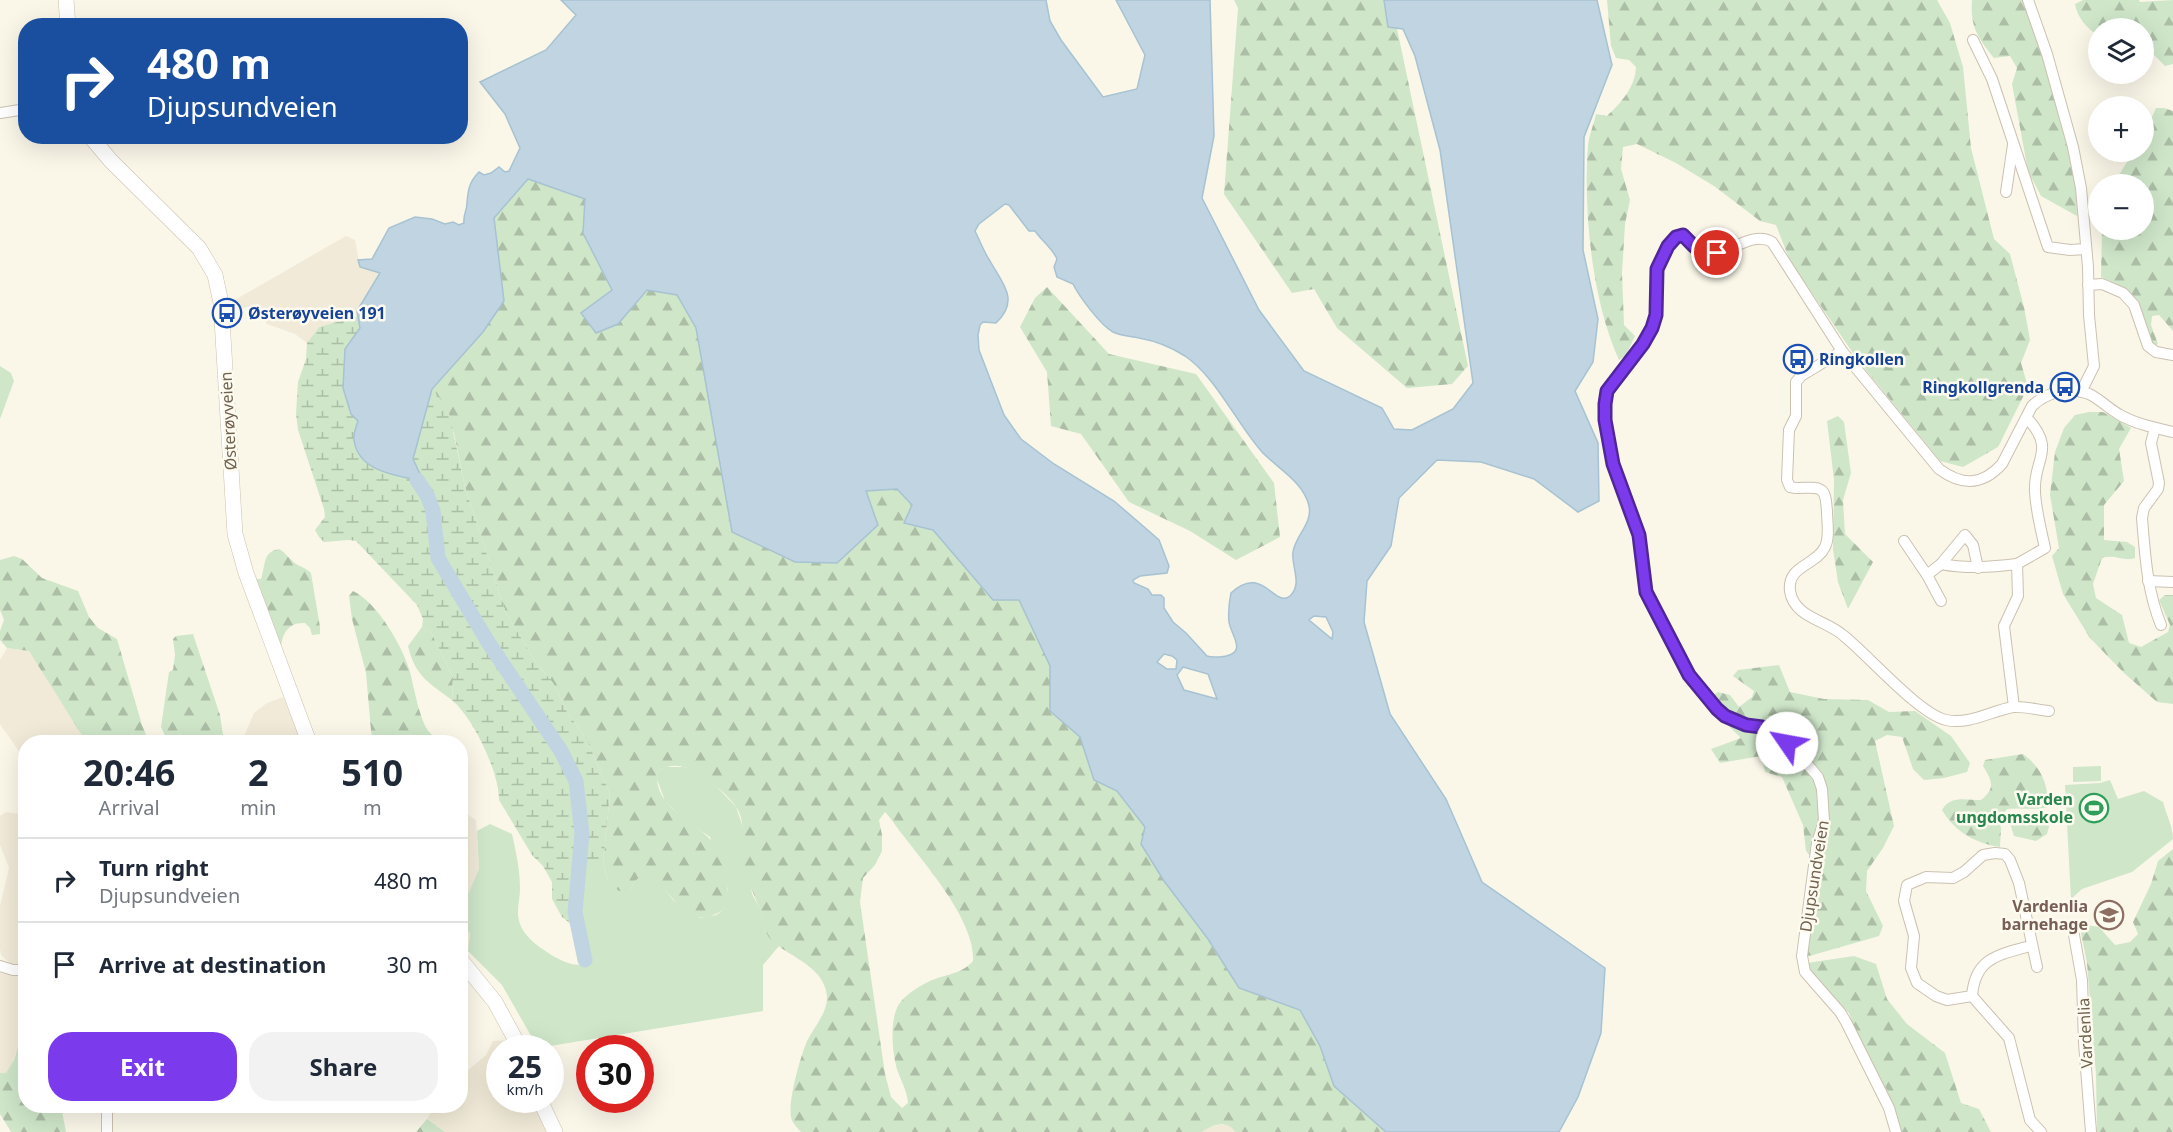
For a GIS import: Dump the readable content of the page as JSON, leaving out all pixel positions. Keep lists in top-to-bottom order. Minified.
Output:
{"streets":{"main road":["Østerøyveien"],"street":["Djupsundveien","Vardenlia"]},"places":{"bus stop":["Østerøyveien 191","Ringkollen","Ringkollgrenda"],"sports":["Varden ungdomsskole"],"school or university":["Vardenlia barnehage"]},"page":{"map_buttons":["+","−"],"turn":["480 m","Djupsundveien"],"eta":["20:46","Arrival","2","min","510","m"],"list":[{"name":"Turn right","note":"Djupsundveien","value":"480 m"},{"name":"Arrive at destination","value":"30 m"}],"buttons":["Exit","Share"],"speed":"25 km/h","limit":"30"}}
